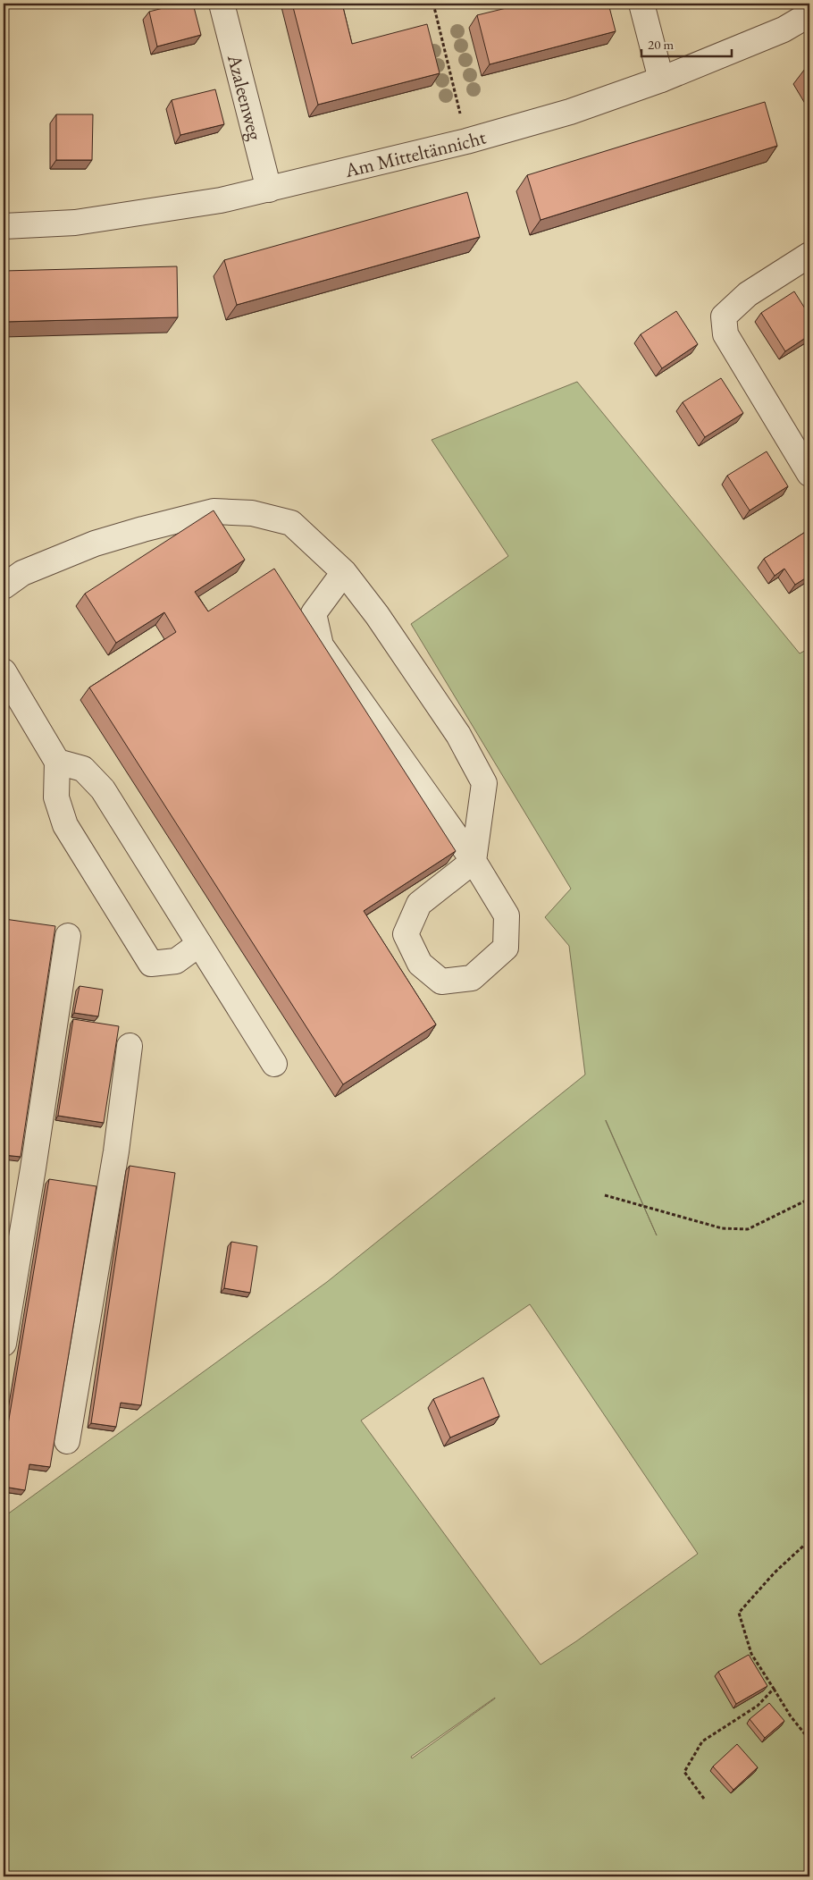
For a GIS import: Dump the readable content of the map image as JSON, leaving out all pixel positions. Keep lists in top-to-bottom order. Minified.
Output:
{"streets":{"street":["Azaleenweg","Am Mitteltännicht"]},"crossings":[["Azaleenweg","Am Mitteltännicht"]],"scale_bar":"20 m"}
